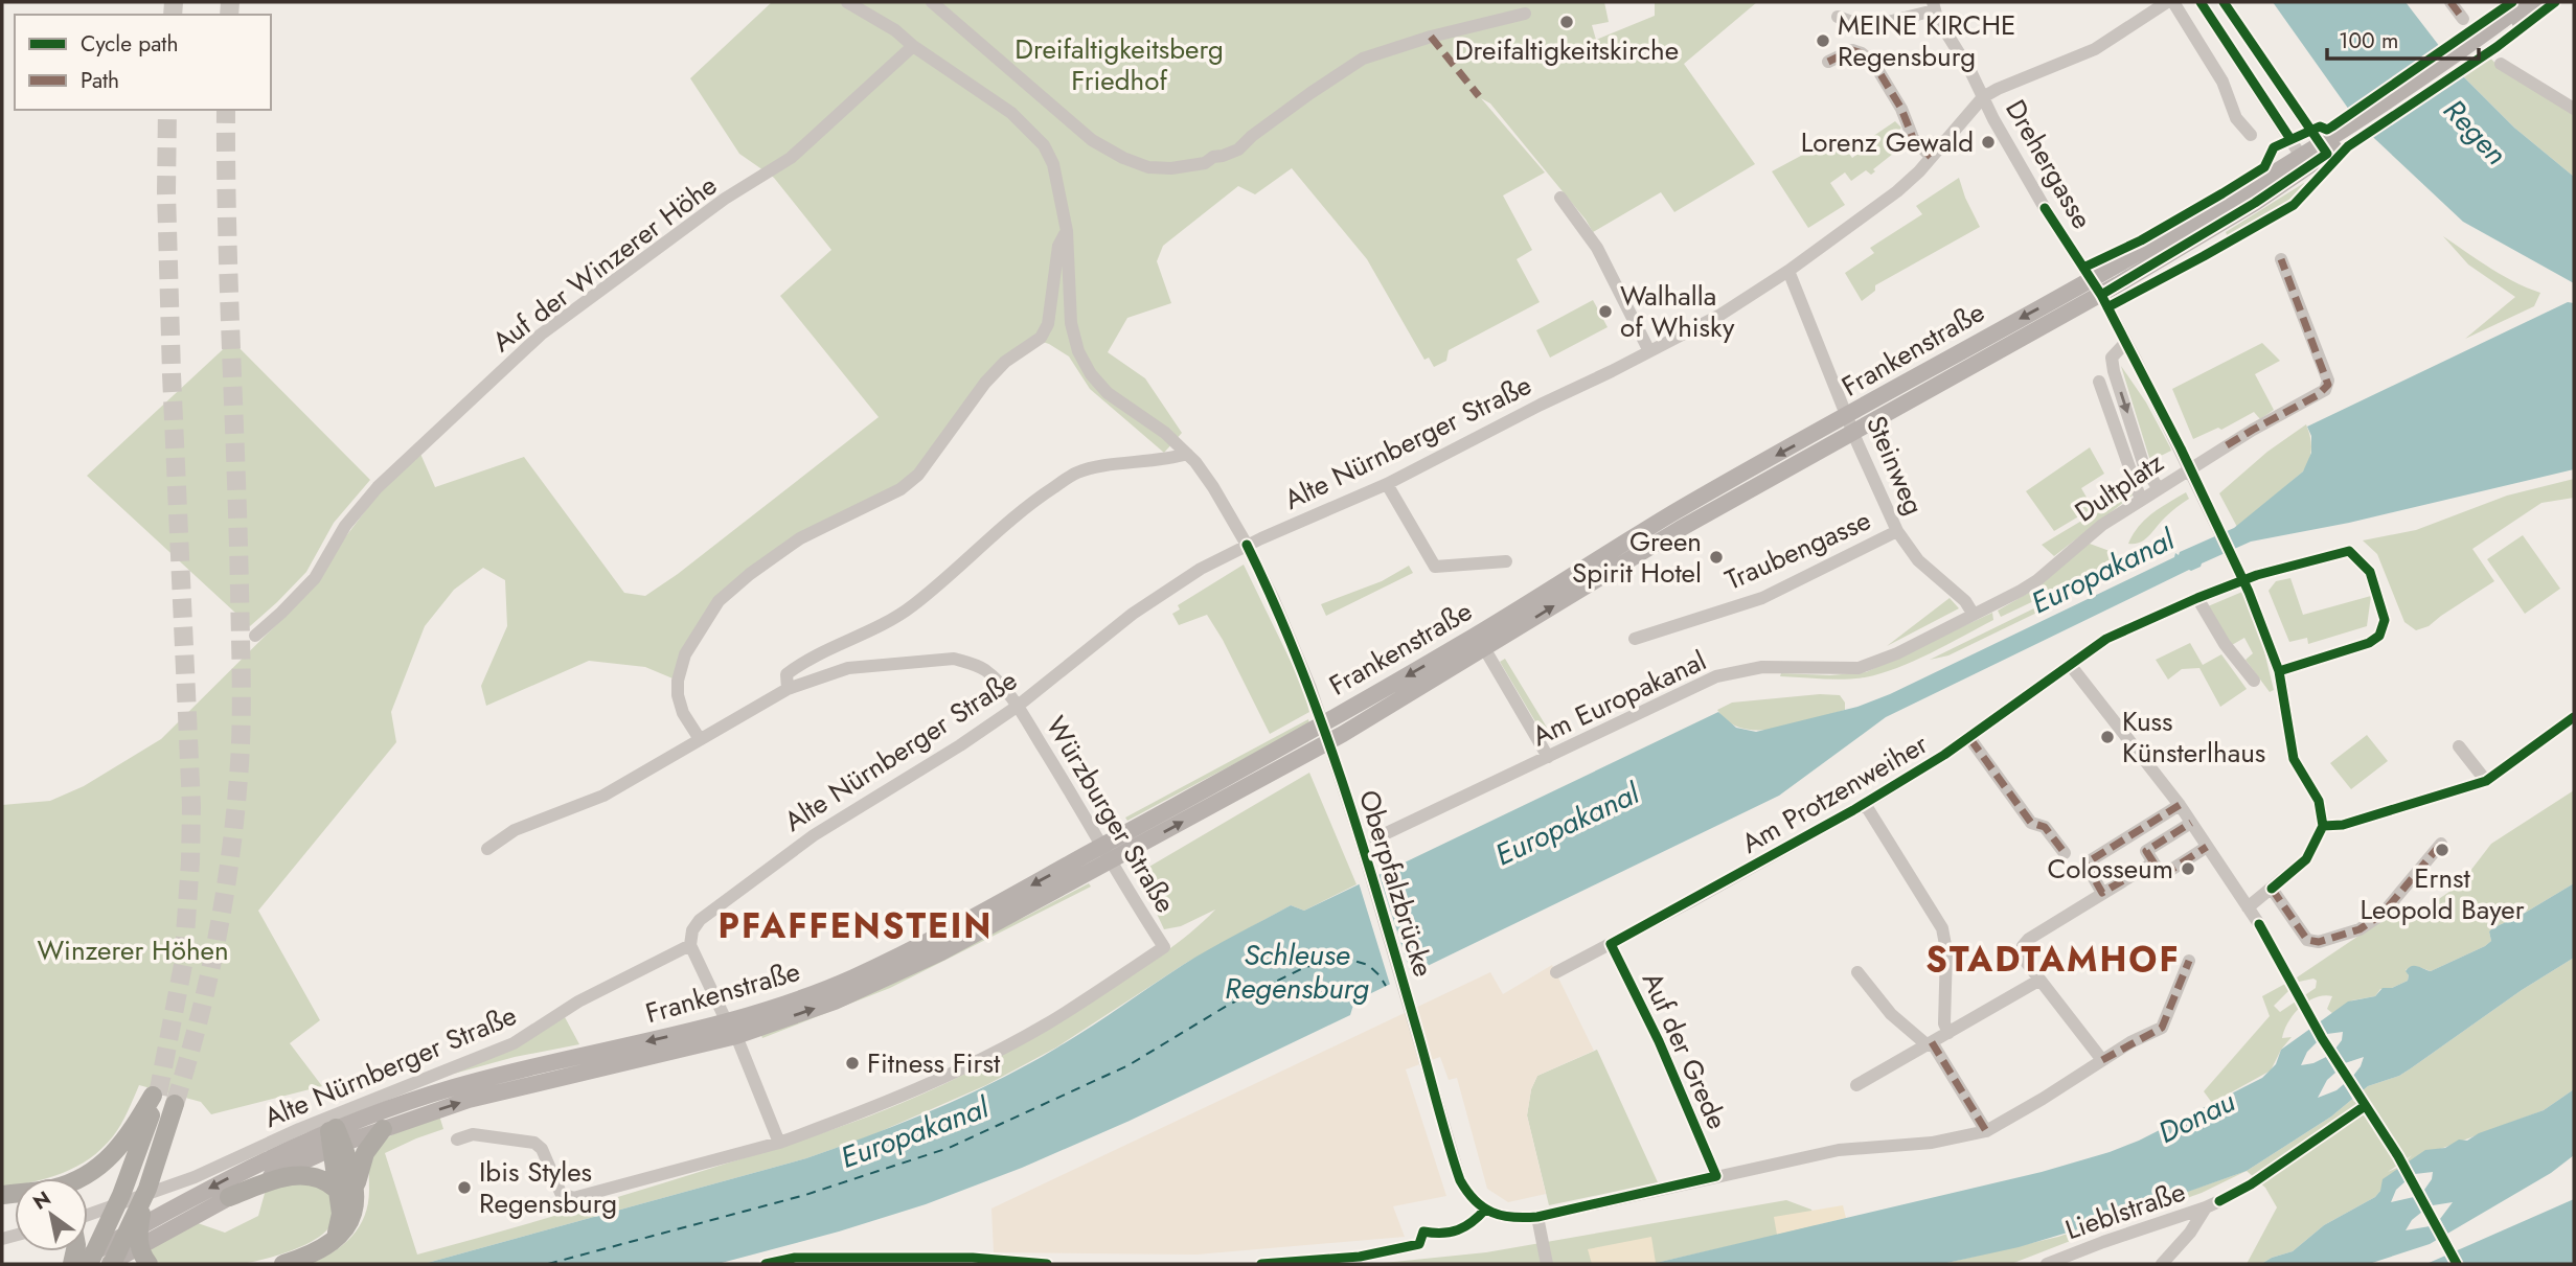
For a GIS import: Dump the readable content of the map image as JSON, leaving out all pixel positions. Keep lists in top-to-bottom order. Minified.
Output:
{"streets":{"main road":["Frankenstraße"],"street":["Drehergasse","Auf der Winzerer Höhe","Alte Nürnberger Straße","Steinweg","Dultplatz","Traubengasse","Am Europakanal","Am Protzenweiher","Würzburger Straße","Oberpfalzbrücke","Auf der Grede","Lieblstraße"]},"crossings":[["Drehergasse","Frankenstraße"],["Drehergasse","Alte Nürnberger Straße"],["Drehergasse","Am Protzenweiher"],["Auf der Winzerer Höhe","Oberpfalzbrücke"],["Frankenstraße","Steinweg"],["Frankenstraße","Würzburger Straße"],["Alte Nürnberger Straße","Steinweg"],["Alte Nürnberger Straße","Würzburger Straße"],["Alte Nürnberger Straße","Oberpfalzbrücke"],["Steinweg","Dultplatz"],["Steinweg","Traubengasse"],["Steinweg","Am Europakanal"],["Dultplatz","Am Europakanal"],["Am Protzenweiher","Auf der Grede"],["Oberpfalzbrücke","Auf der Grede"]],"districts":["PFAFFENSTEIN","STADTAMHOF"],"water":["Regen","Europakanal","Schleuse Regensburg","Donau"],"parks":["Dreifaltigkeitsberg Friedhof","Winzerer Höhen"],"places":["Dreifaltigkeitskirche","MEINE KIRCHE Regensburg","Lorenz Gewald","Walhalla of Whisky","Green Spirit Hotel","Kuss Künsterlhaus","Ernst Leopold Bayer","Colosseum","Fitness First","Ibis Styles Regensburg"],"legend":["Cycle path","Path"],"scale_bar":"100 m","north":"top left"}
